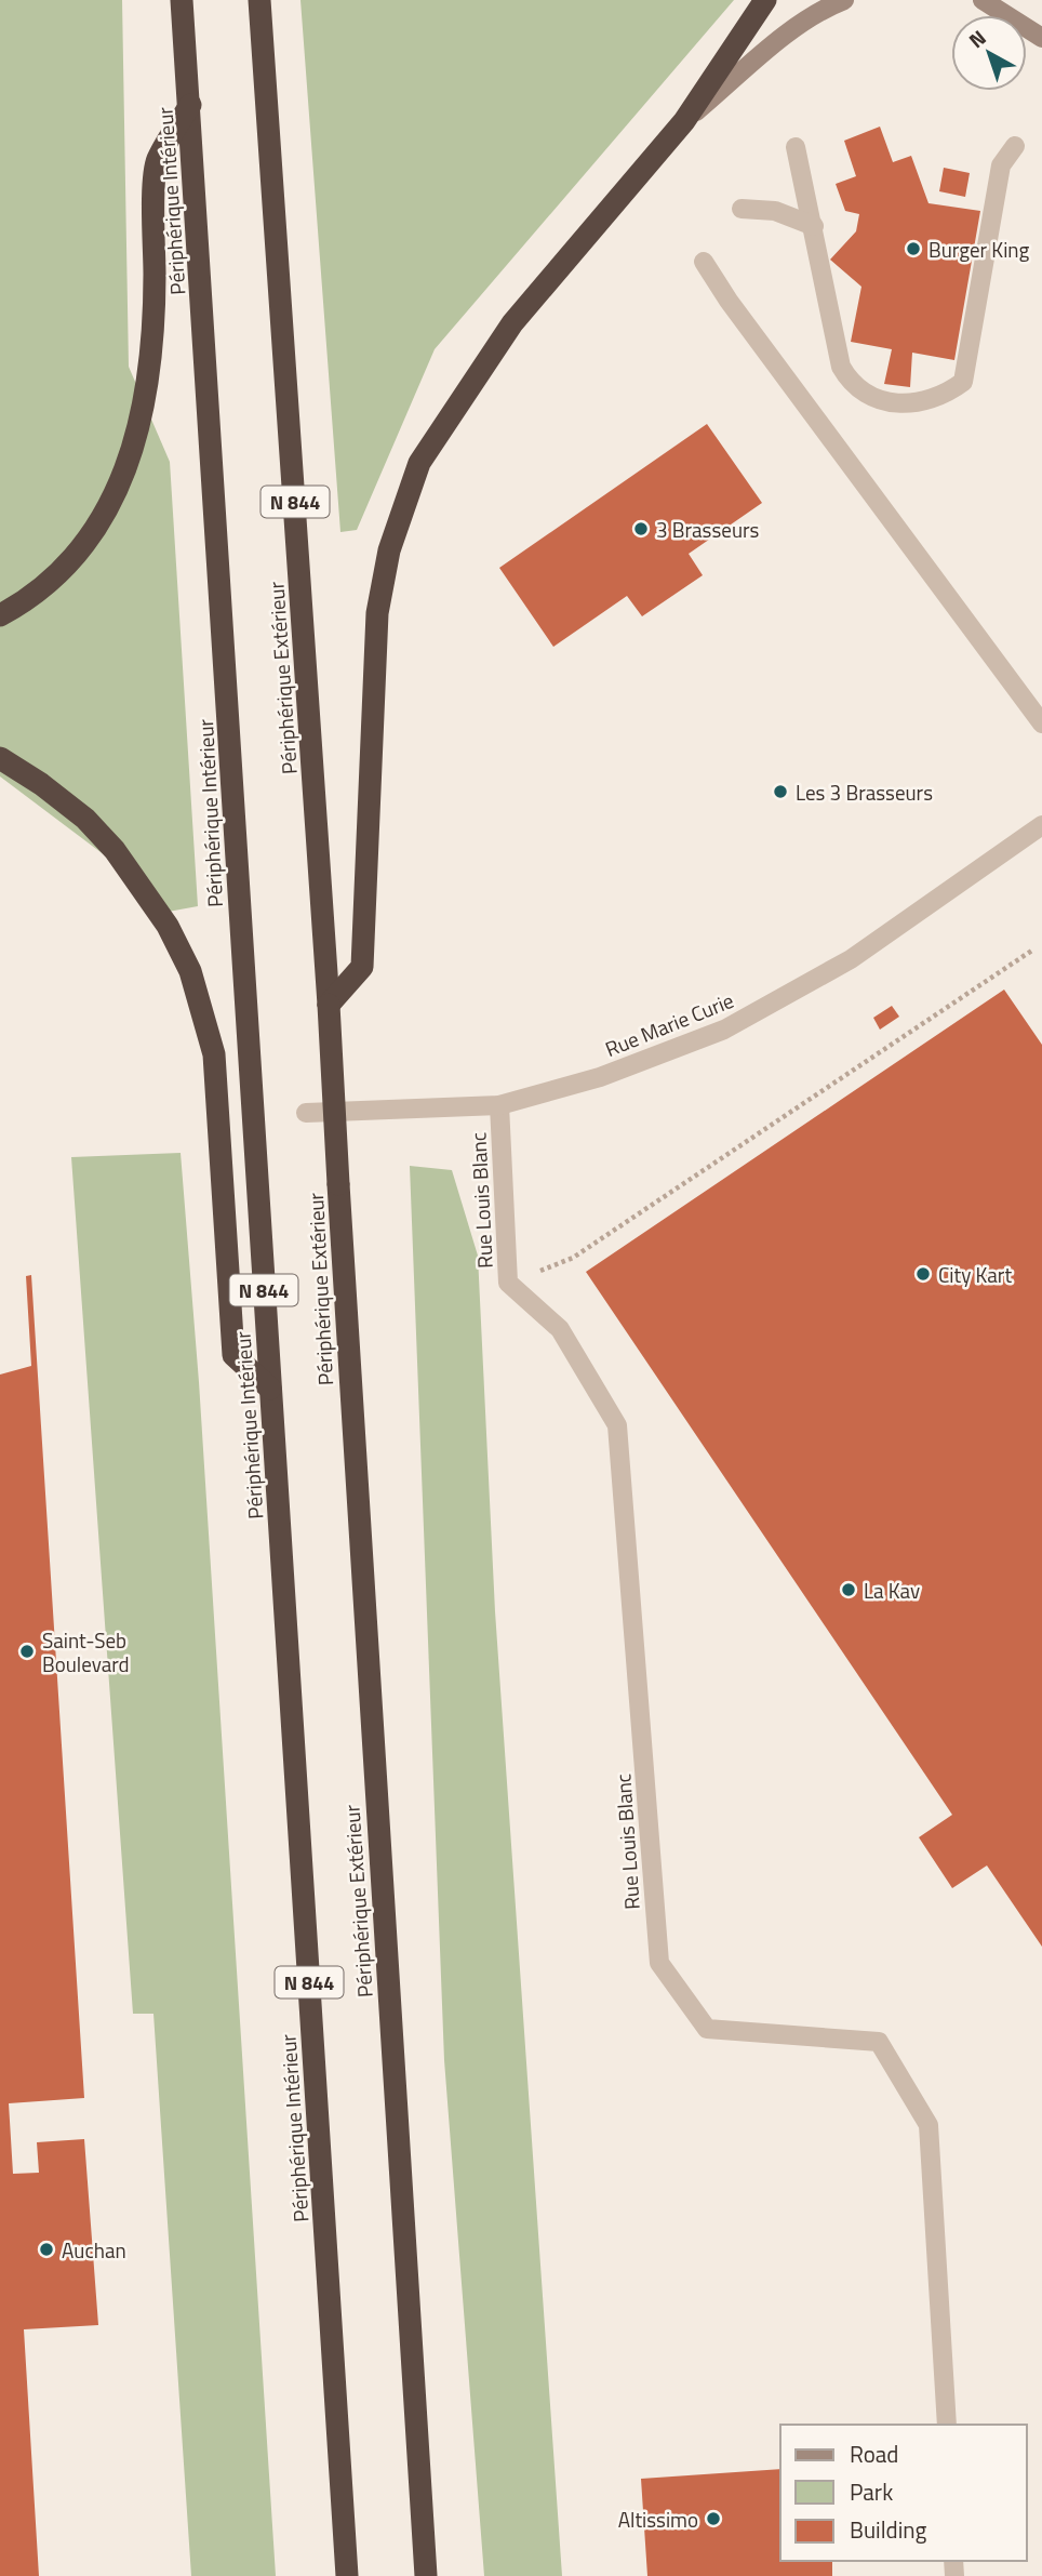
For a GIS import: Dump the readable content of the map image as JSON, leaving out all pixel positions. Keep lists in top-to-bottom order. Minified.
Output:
{"streets":{"highway":["Périphérique Intérieur","N 844","Périphérique Extérieur"],"street":["Rue Marie Curie","Rue Louis Blanc"]},"crossings":[["Rue Marie Curie","Rue Louis Blanc"]],"places":["Burger King","3 Brasseurs","Les 3 Brasseurs","City Kart","La Kav","Saint-Seb Boulevard","Auchan","Altissimo"],"legend":["Road","Park","Building"],"north":"top left"}
